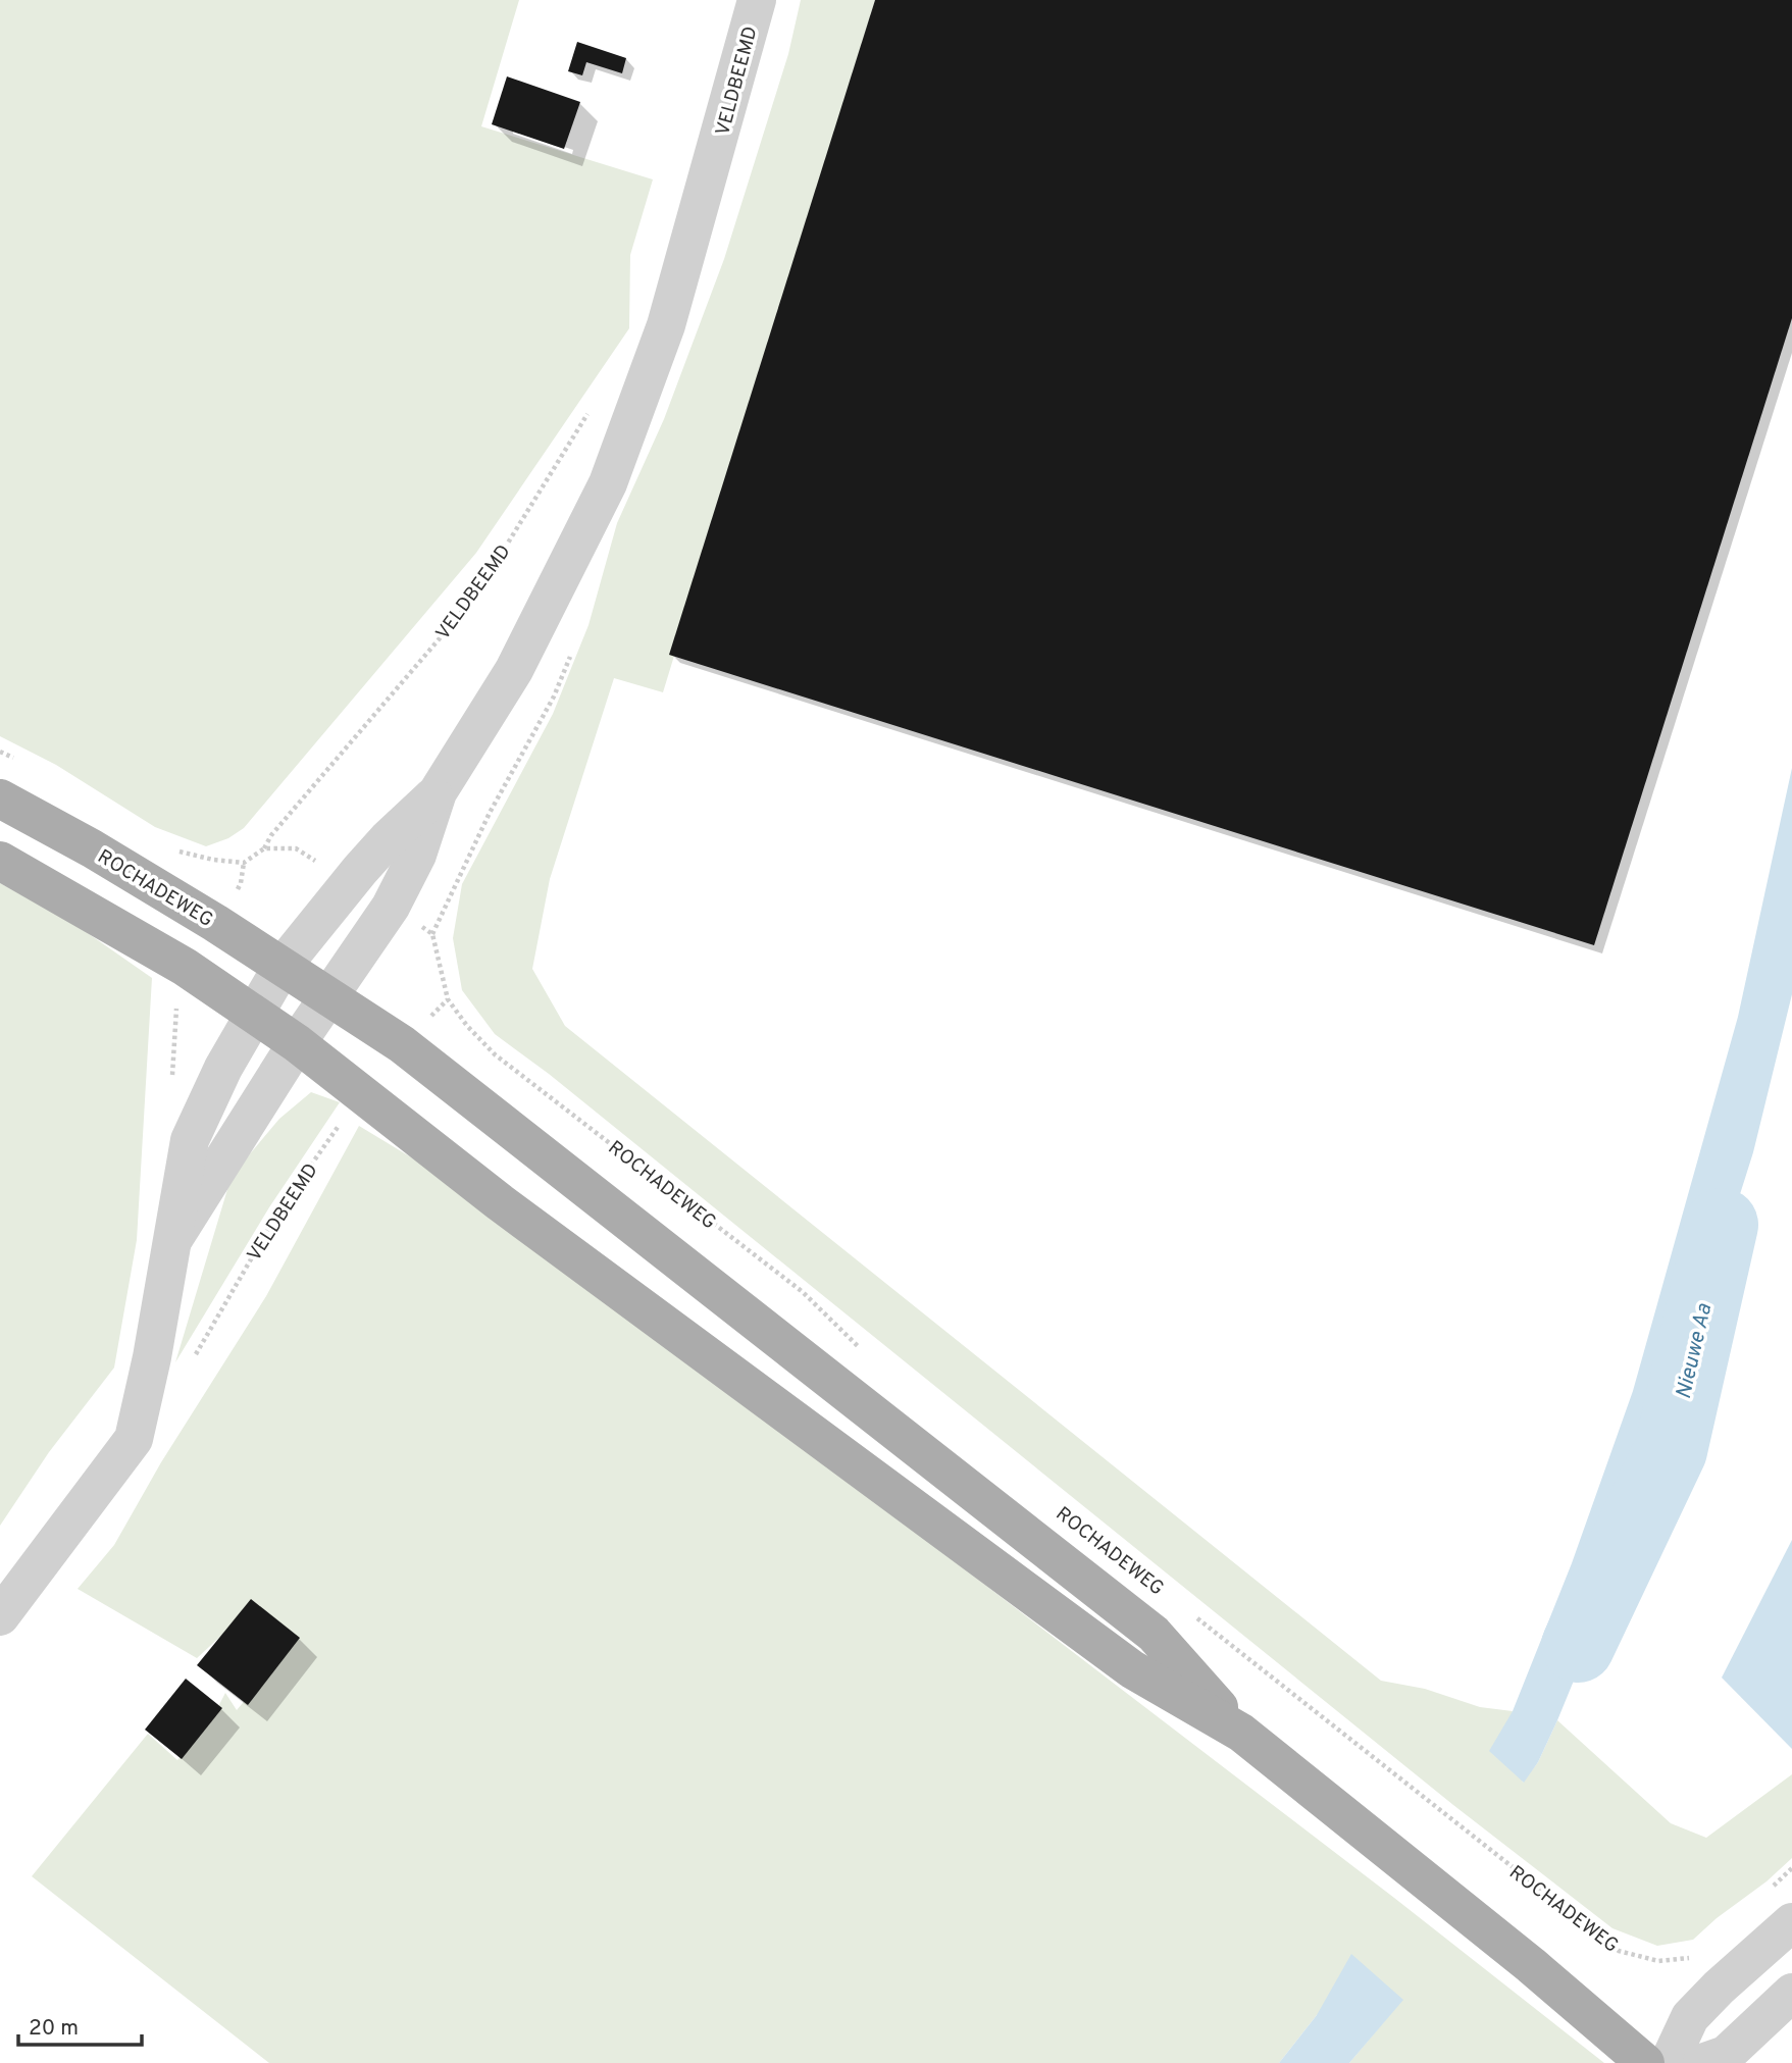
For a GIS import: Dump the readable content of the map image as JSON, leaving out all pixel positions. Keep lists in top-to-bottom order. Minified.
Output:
{"streets":{"main road":["ROCHADEWEG"],"street":["VELDBEEMD"]},"crossings":[["VELDBEEMD","ROCHADEWEG"]],"water":["Nieuwe Aa"],"scale_bar":"20 m"}
